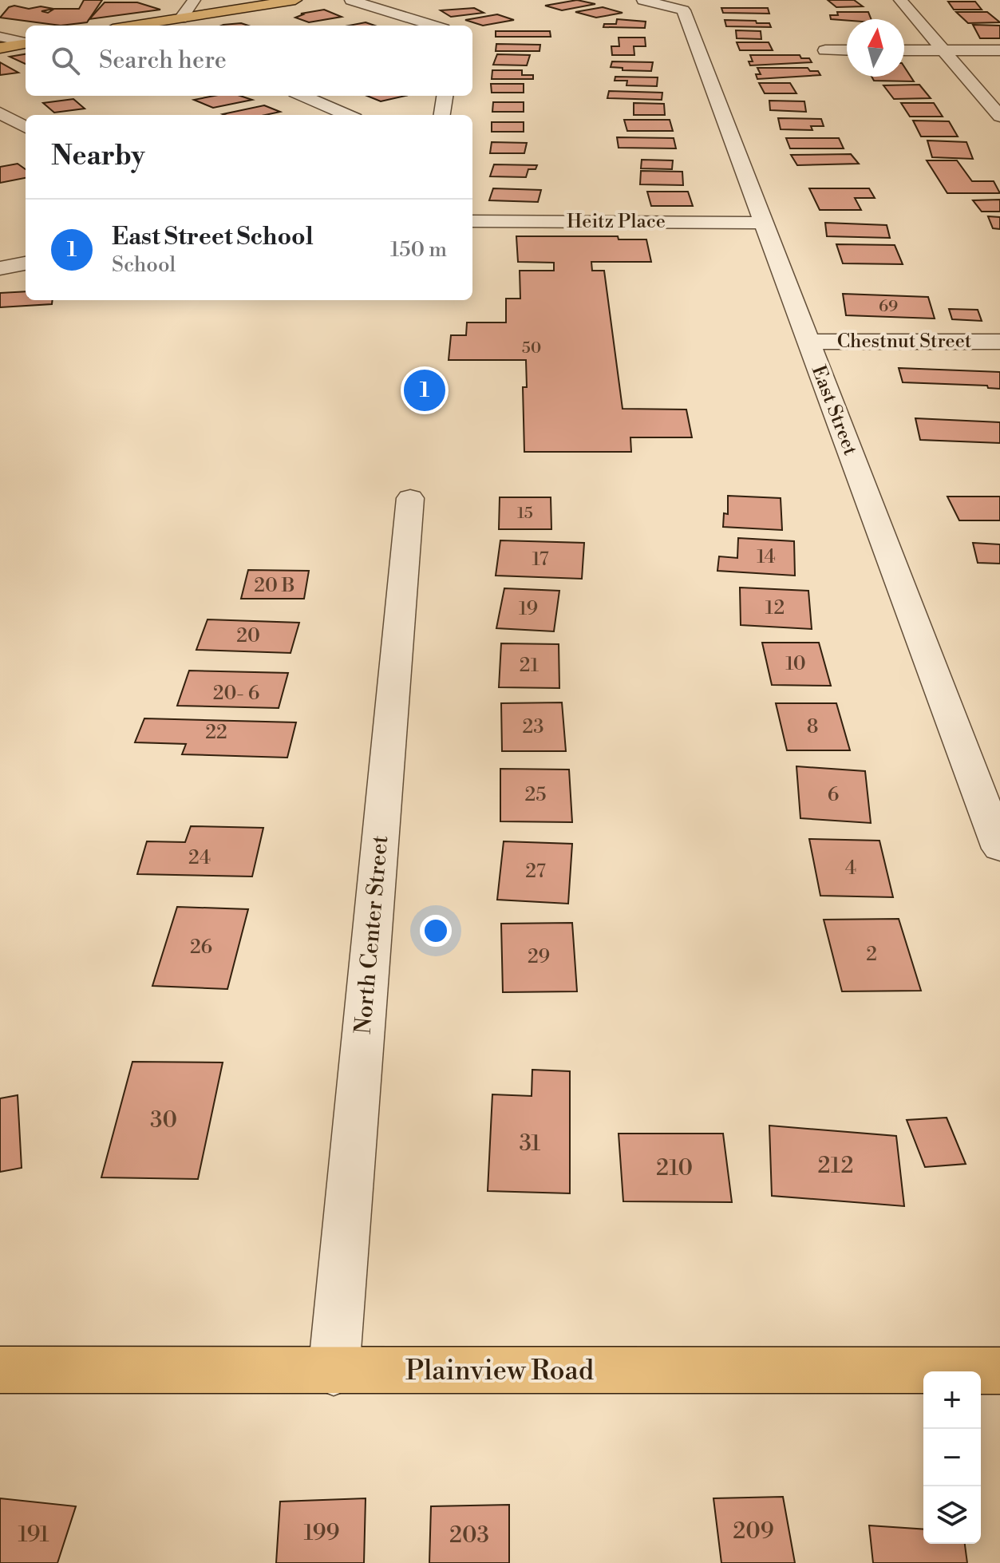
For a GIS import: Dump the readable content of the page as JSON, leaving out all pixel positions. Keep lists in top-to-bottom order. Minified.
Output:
{"streets":{"main road":["Plainview Road"],"street":["Heitz Place","Chestnut Street","East Street","North Center Street"]},"crossings":[["Heitz Place","East Street"],["Chestnut Street","East Street"],["North Center Street","Plainview Road"]],"house_numbers":["69","50","15","14","17","20 B","12","19","20","10","21","20- 6","23","8","22","25","6","24","4","27","26","2","29","30","31","212","210","209","199","191","203"],"north":"top","page":{"search":"Search here","heading":"Nearby","list":[{"mark":"1","name":"East Street School","note":"School","value":"150 m"}],"pins":"1","map_buttons":["+","−"]}}
